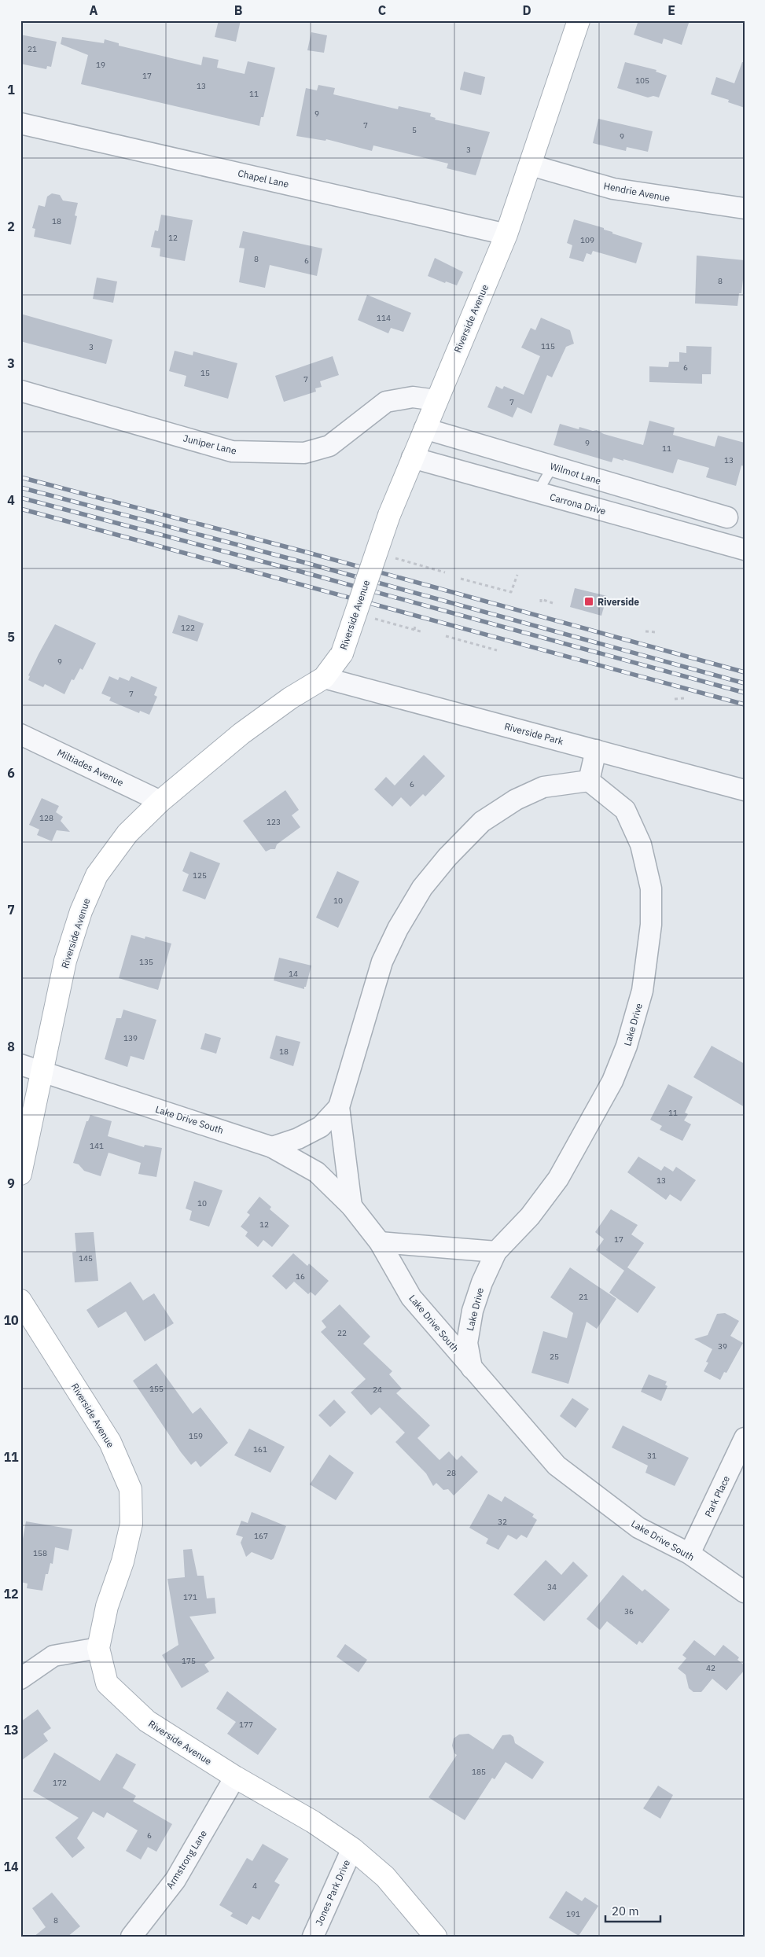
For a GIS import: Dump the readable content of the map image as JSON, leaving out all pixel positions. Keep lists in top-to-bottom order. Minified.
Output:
{"streets":{"street":["Chapel Lane","Hendrie Avenue","Riverside Avenue","Juniper Lane","Wilmot Lane","Carrona Drive","Riverside Park","Miltiades Avenue","Lake Drive","Lake Drive South","Park Place","Armstrong Lane","Jones Park Drive"]},"crossings":[["Chapel Lane","Riverside Avenue"],["Hendrie Avenue","Riverside Avenue"],["Riverside Avenue","Juniper Lane"],["Riverside Avenue","Wilmot Lane"],["Riverside Avenue","Carrona Drive"],["Riverside Avenue","Riverside Park"],["Riverside Avenue","Miltiades Avenue"],["Riverside Avenue","Lake Drive South"],["Riverside Avenue","Armstrong Lane"],["Riverside Avenue","Jones Park Drive"],["Lake Drive","Lake Drive South"],["Lake Drive South","Park Place"]],"places":{"transit":["Riverside"]},"house_numbers":["21","19","17","105","13","11","9","7","5","9","3","18","12","109","8","6","8","114","115","3","6","15","7","7","9","11","13","122","9","7","6","128","123","125","10","135","14","139","18","11","141","13","10","12","17","145","16","21","22","39","25","155","24","159","161","31","28","32","167","158","34","171","36","175","42","177","185","172","6","4","191","8"],"scale_bar":"20 m","grid":{"columns":["A","B","C","D","E"],"rows":["1","2","3","4","5","6","7","8","9","10","11","12","13","14"]}}
